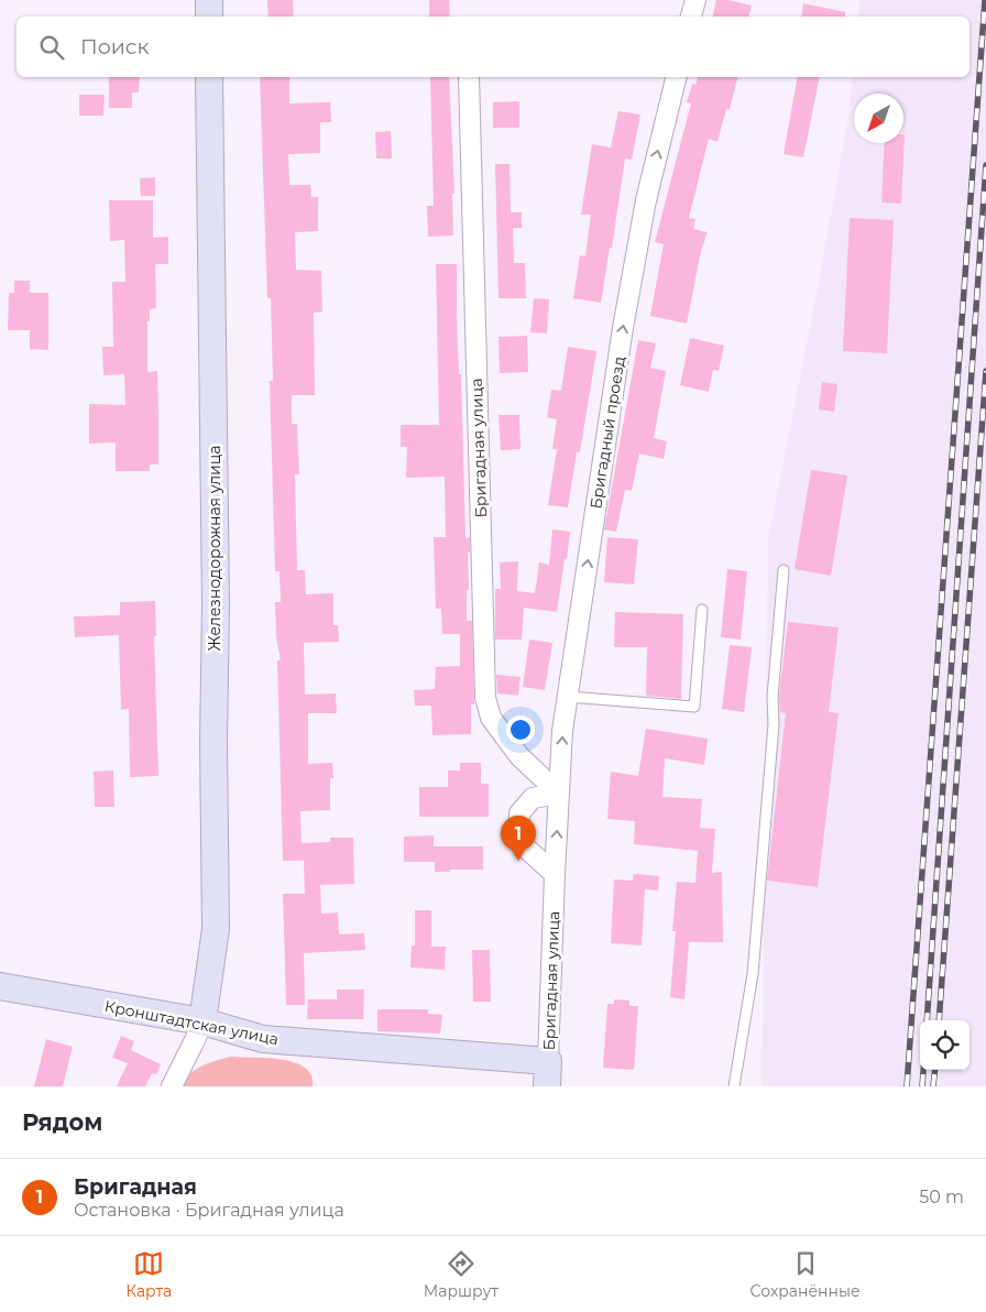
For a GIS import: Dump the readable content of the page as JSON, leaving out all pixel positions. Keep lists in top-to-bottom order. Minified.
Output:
{"streets":{"street":["Бригадный проезд","Бригадная улица","Железнодорожная улица","Кронштадтская улица"]},"crossings":[["Бригадный проезд","Бригадная улица"],["Бригадная улица","Кронштадтская улица"],["Железнодорожная улица","Кронштадтская улица"]],"one_way":["Бригадный проезд"],"north":"bottom left","page":{"search":"Поиск","pins":"1","heading":"Рядом","list":[{"mark":"1","name":"Бригадная","note":"Остановка · Бригадная улица","value":"50 m"}],"nav":["Карта","Маршрут","Сохранённые"]}}
